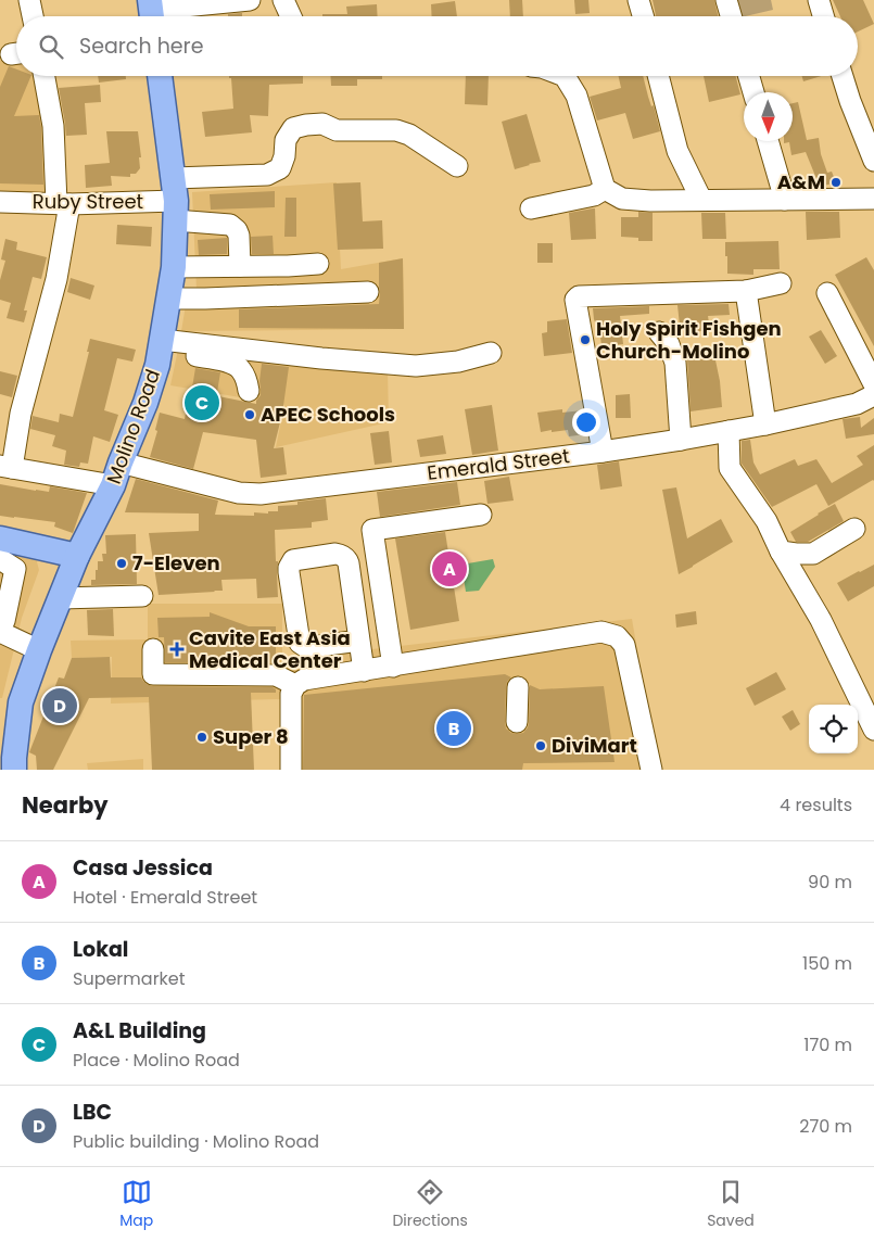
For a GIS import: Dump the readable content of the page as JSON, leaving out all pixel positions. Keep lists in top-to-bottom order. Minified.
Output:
{"streets":{"main road":["Molino Road"],"street":["Ruby Street","Emerald Street"]},"crossings":[["Ruby Street","Molino Road"],["Molino Road","Emerald Street"]],"places":{"other":["A&M","Holy Spirit Fishgen Church-Molino","APEC Schools","7-Eleven","Super 8","DiviMart"],"health":["Cavite East Asia Medical Center"]},"north":"bottom","page":{"search":"Search here","pins":["C","A","D","B"],"heading":["Nearby","4 results"],"list":[{"mark":"A","name":"Casa Jessica","note":"Hotel · Emerald Street","value":"90 m"},{"mark":"B","name":"Lokal","note":"Supermarket","value":"150 m"},{"mark":"C","name":"A&L Building","note":"Place · Molino Road","value":"170 m"},{"mark":"D","name":"LBC","note":"Public building · Molino Road","value":"270 m"}],"nav":["Map","Directions","Saved"]}}
